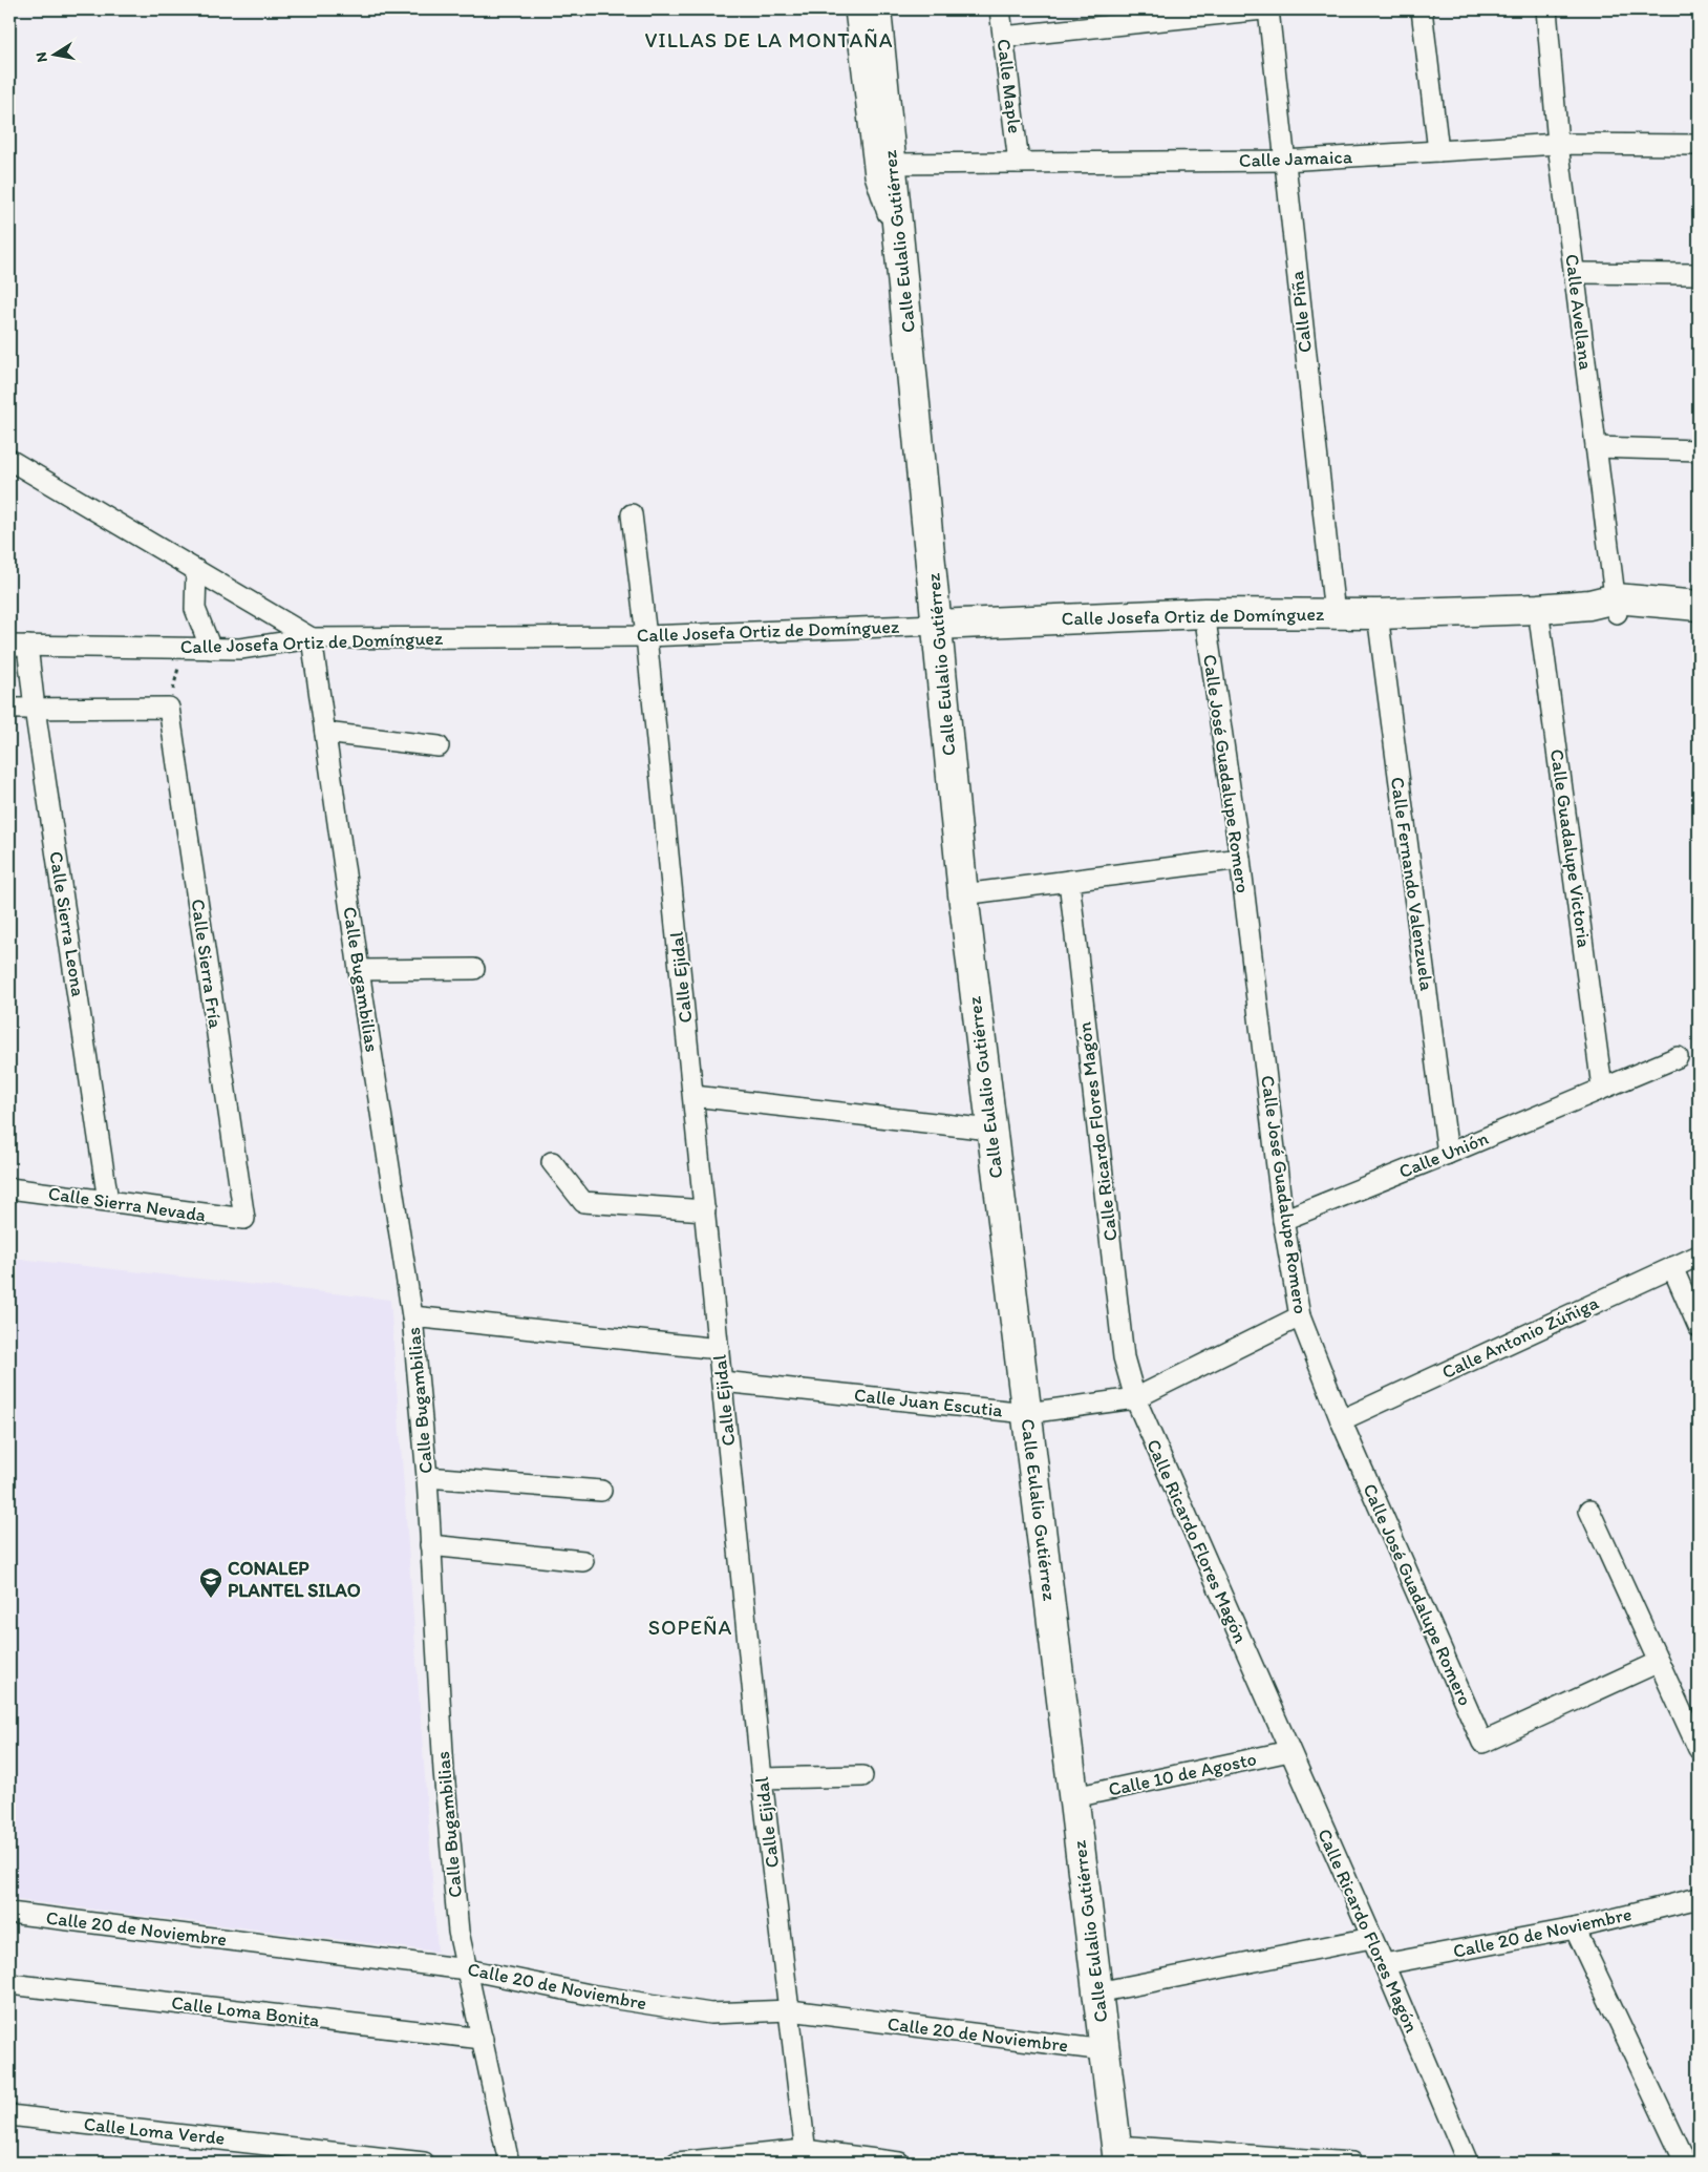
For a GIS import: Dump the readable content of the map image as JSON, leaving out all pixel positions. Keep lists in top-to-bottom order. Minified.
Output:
{"streets":{"street":["Calle Maple","Calle Jamaica","Calle Eulalio Gutiérrez","Calle Piña","Calle Avellana","Calle Josefa Ortiz de Domínguez","Calle José Guadalupe Romero","Calle Guadalupe Victoria","Calle Fernando Valenzuela","Calle Sierra Leona","Calle Sierra Fría","Calle Ejidal","Calle Bugambilias","Calle Ricardo Flores Magón","Calle Unión","Calle Sierra Nevada","Calle Antonio Zúñiga","Calle Juan Escutia","Calle 10 de Agosto","Calle 20 de Noviembre","Calle Loma Bonita","Calle Loma Verde"]},"crossings":[["Calle Maple","Calle Jamaica"],["Calle Jamaica","Calle Eulalio Gutiérrez"],["Calle Jamaica","Calle Piña"],["Calle Jamaica","Calle Avellana"],["Calle Eulalio Gutiérrez","Calle Josefa Ortiz de Domínguez"],["Calle Eulalio Gutiérrez","Calle Juan Escutia"],["Calle Eulalio Gutiérrez","Calle 10 de Agosto"],["Calle Eulalio Gutiérrez","Calle 20 de Noviembre"],["Calle Piña","Calle Josefa Ortiz de Domínguez"],["Calle Avellana","Calle Josefa Ortiz de Domínguez"],["Calle Josefa Ortiz de Domínguez","Calle José Guadalupe Romero"],["Calle Josefa Ortiz de Domínguez","Calle Guadalupe Victoria"],["Calle Josefa Ortiz de Domínguez","Calle Fernando Valenzuela"],["Calle Josefa Ortiz de Domínguez","Calle Sierra Leona"],["Calle Josefa Ortiz de Domínguez","Calle Ejidal"],["Calle Josefa Ortiz de Domínguez","Calle Bugambilias"],["Calle José Guadalupe Romero","Calle Unión"],["Calle José Guadalupe Romero","Calle Antonio Zúñiga"],["Calle José Guadalupe Romero","Calle Juan Escutia"],["Calle Guadalupe Victoria","Calle Unión"],["Calle Fernando Valenzuela","Calle Unión"],["Calle Sierra Leona","Calle Sierra Nevada"],["Calle Sierra Fría","Calle Sierra Nevada"],["Calle Ejidal","Calle Juan Escutia"],["Calle Ejidal","Calle 20 de Noviembre"],["Calle Bugambilias","Calle 20 de Noviembre"],["Calle Bugambilias","Calle Loma Bonita"],["Calle Ricardo Flores Magón","Calle Juan Escutia"],["Calle Ricardo Flores Magón","Calle 10 de Agosto"],["Calle Ricardo Flores Magón","Calle 20 de Noviembre"]],"districts":["VILLAS DE LA MONTAÑA","SOPEÑA"],"places":{"school or university":["CONALEP PLANTEL SILAO"]},"north":"left"}
